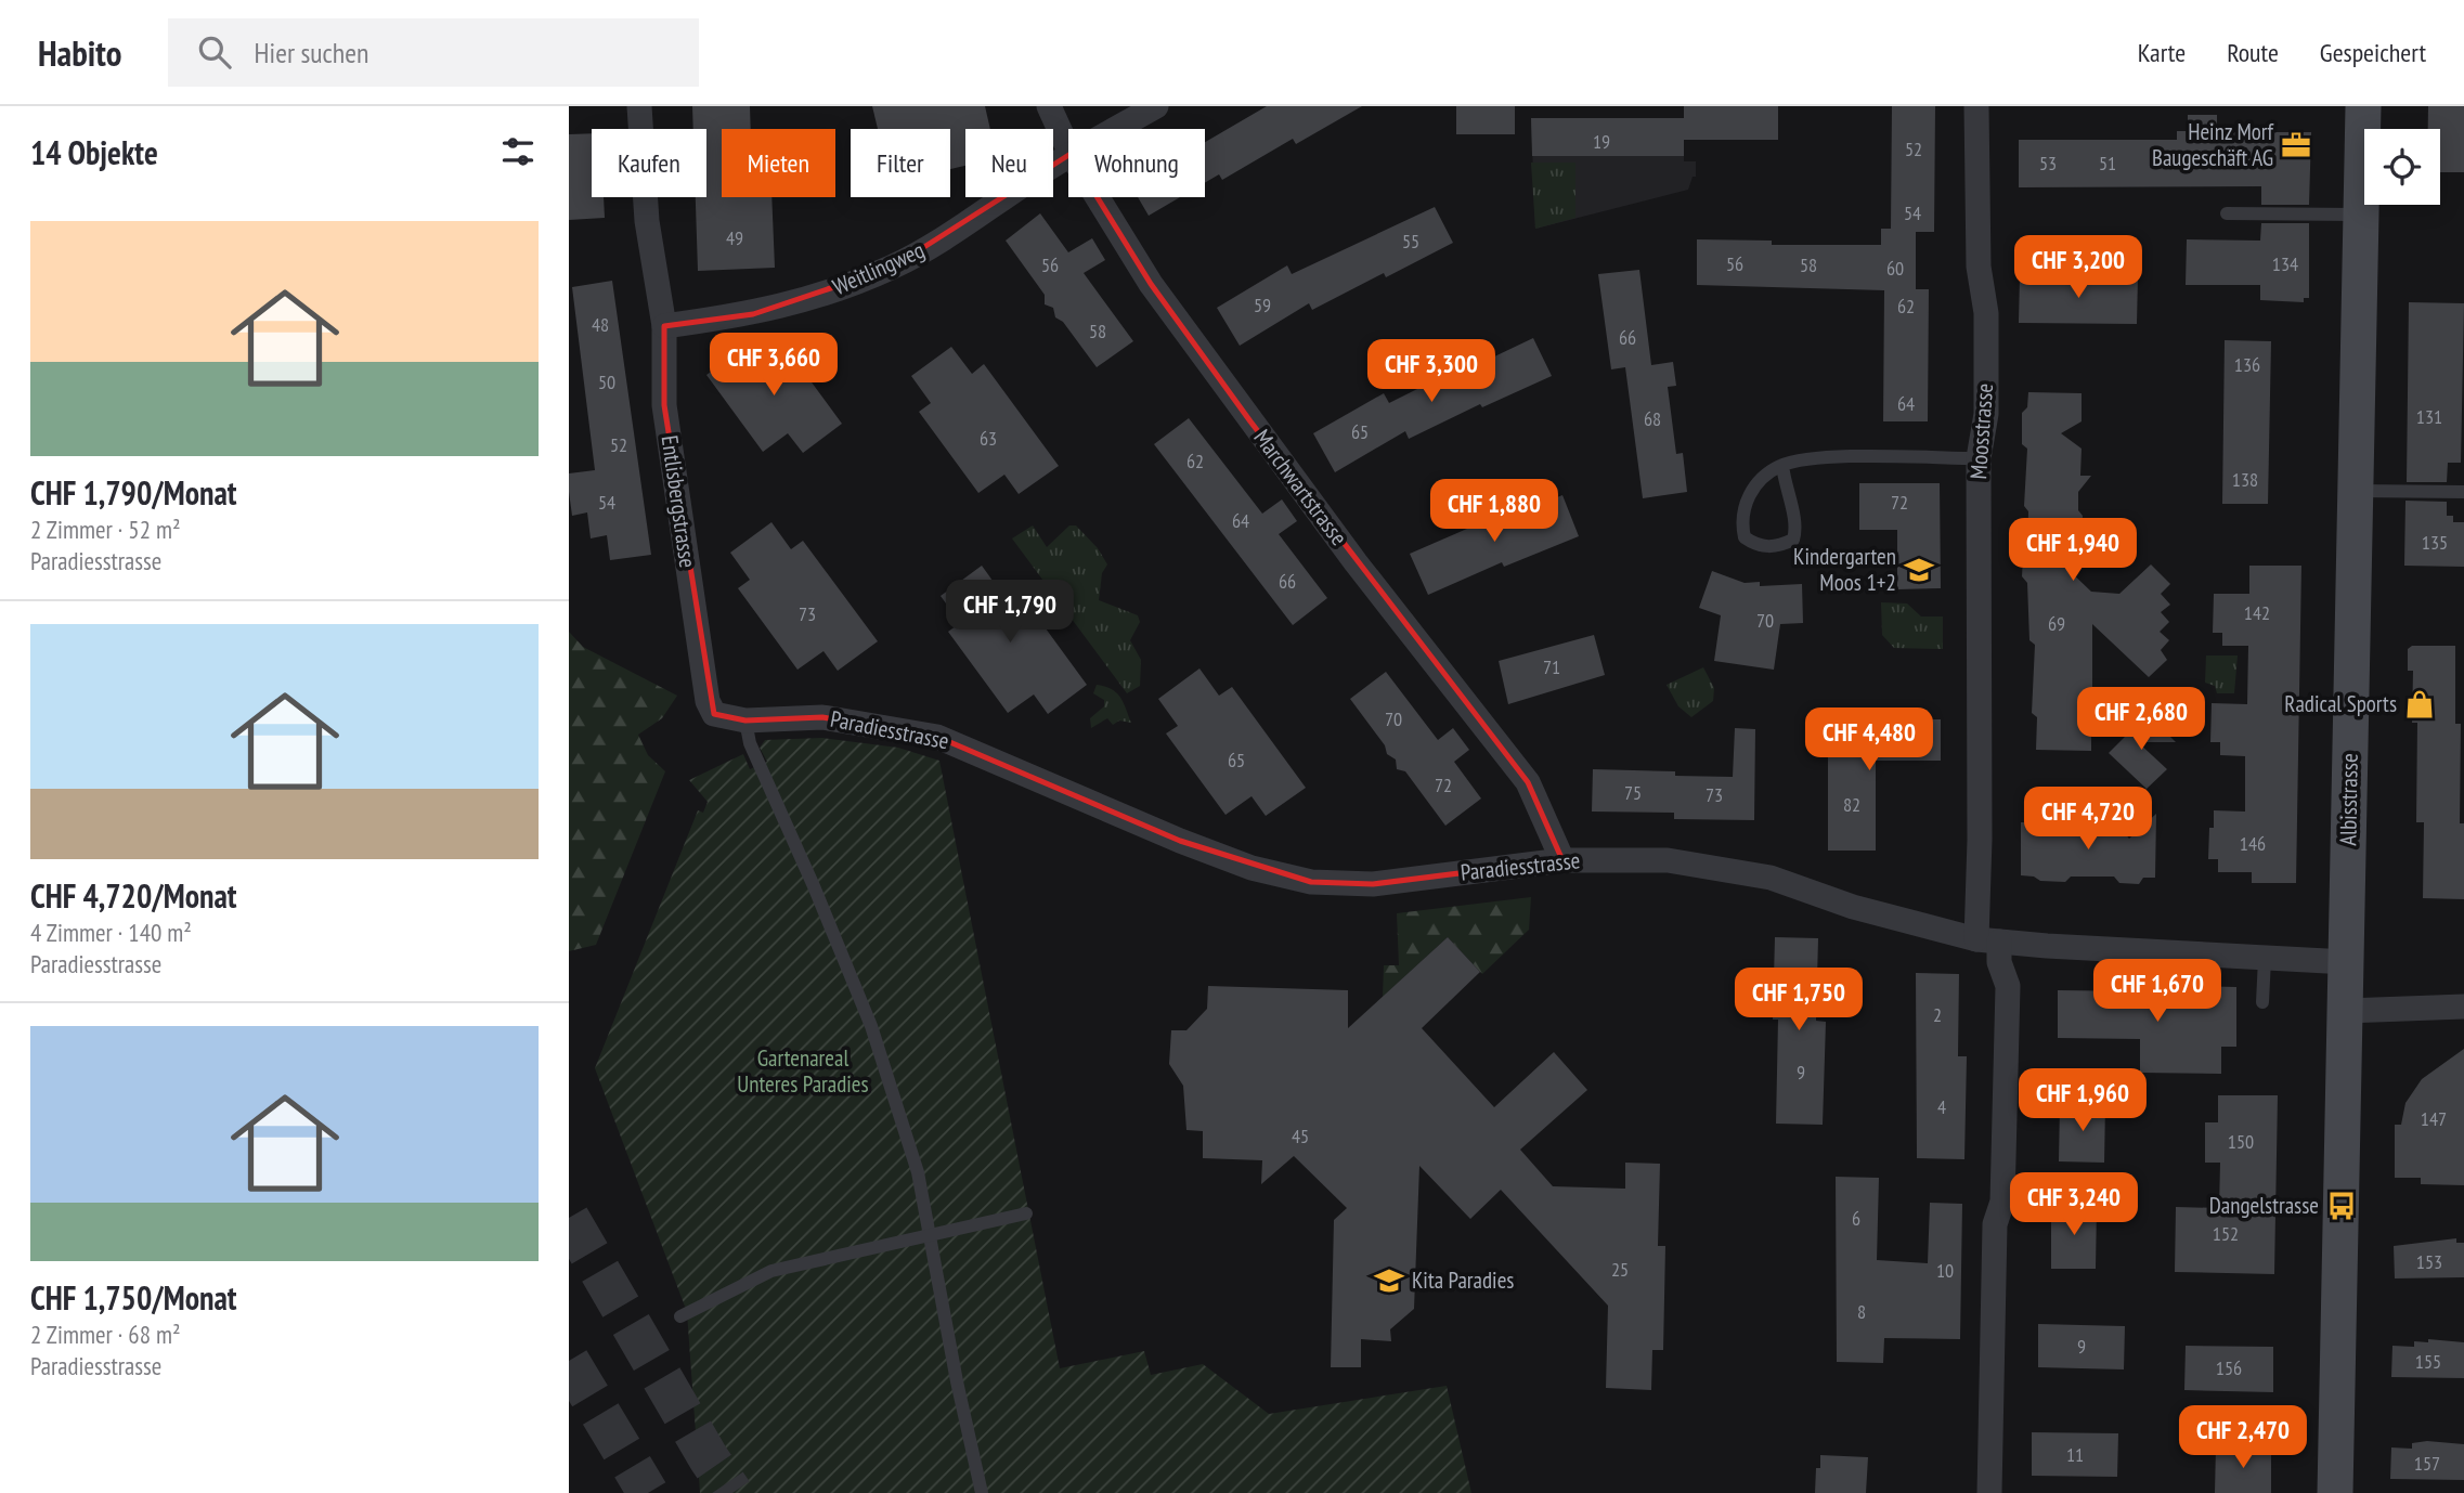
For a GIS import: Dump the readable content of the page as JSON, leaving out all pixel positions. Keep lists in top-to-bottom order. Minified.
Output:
{"streets":{"main road":["Albisstrasse"],"street":["Weitlingweg","Moosstrasse","Marchwartstrasse","Entlisbergstrasse","Paradiesstrasse"]},"crossings":[["Weitlingweg","Entlisbergstrasse"],["Moosstrasse","Paradiesstrasse"],["Marchwartstrasse","Paradiesstrasse"],["Entlisbergstrasse","Paradiesstrasse"],["Paradiesstrasse","Albisstrasse"]],"parks":["Gartenareal Unteres Paradies"],"places":{"office":["Heinz Morf Baugeschäft AG"],"school or university":["Kindergarten Moos 1+2","Kita Paradies"],"shop":["Radical Sports"],"bus stop":["Dangelstrasse"]},"house_numbers":["19","52","53","51","54","49","55","56","134","56","58","60","59","62","48","58","66","136","50","64","131","68","65","63","52","62","138","54","72","64","135","66","142","73","70","69","71","70","65","72","75","73","82","146","2","9","4","147","45","150","6","152","153","25","10","8","9","155","156","11","157"],"page":{"header":"Habito","search":"Hier suchen","nav":["Karte","Route","Gespeichert"],"heading":"14 Objekte","chip":["Kaufen","Mieten","Filter","Neu","Wohnung"],"list":[{"name":"CHF 1,790/Monat","note":"2 Zimmer · 52 m² · Paradiesstrasse"},{"name":"CHF 4,720/Monat","note":"4 Zimmer · 140 m² · Paradiesstrasse"},{"name":"CHF 1,750/Monat","note":"2 Zimmer · 68 m² · Paradiesstrasse"}],"price":["CHF 3,200","CHF 3,660","CHF 3,300","CHF 1,880","CHF 1,940","CHF 1,790","CHF 2,680","CHF 4,480","CHF 4,720","CHF 1,670","CHF 1,750","CHF 1,960","CHF 3,240","CHF 2,470"]}}
